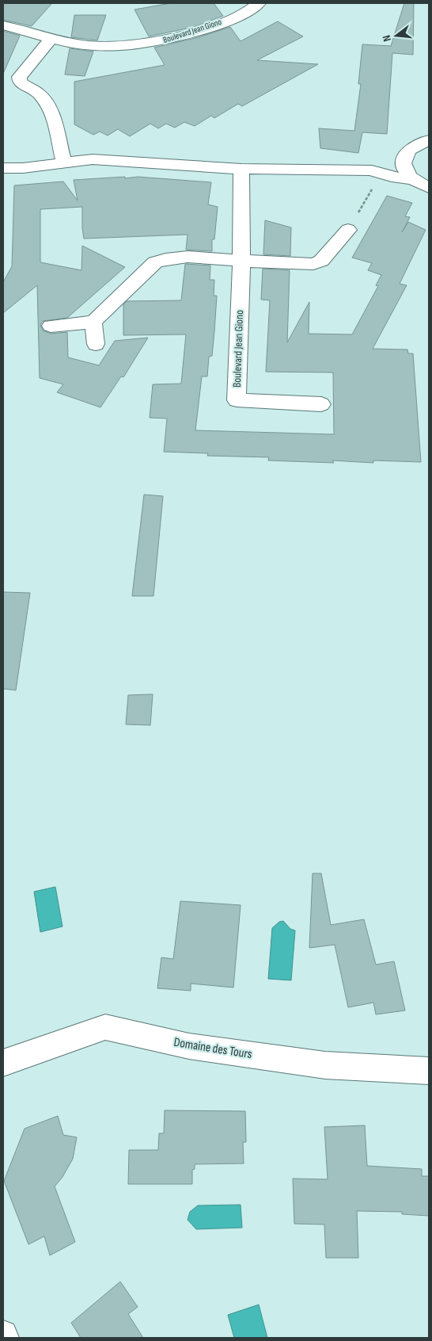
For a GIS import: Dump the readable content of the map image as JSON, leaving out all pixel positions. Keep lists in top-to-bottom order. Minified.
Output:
{"streets":{"street":["Boulevard Jean Giono","Domaine des Tours"]},"north":"left"}
